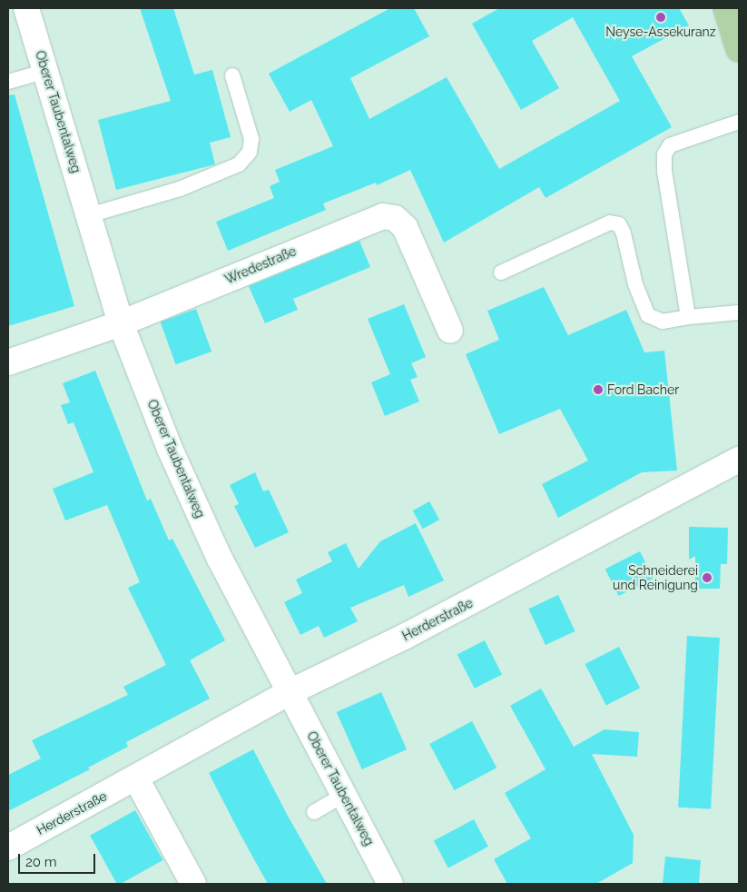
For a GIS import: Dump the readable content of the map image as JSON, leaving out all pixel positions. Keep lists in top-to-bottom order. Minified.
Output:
{"streets":{"street":["Oberer Taubentalweg","Wredestraße","Herderstraße"]},"crossings":[["Oberer Taubentalweg","Wredestraße"],["Oberer Taubentalweg","Herderstraße"]],"places":["Neyse-Assekuranz","Ford Bacher","Schneiderei und Reinigung"],"scale_bar":"20 m"}
